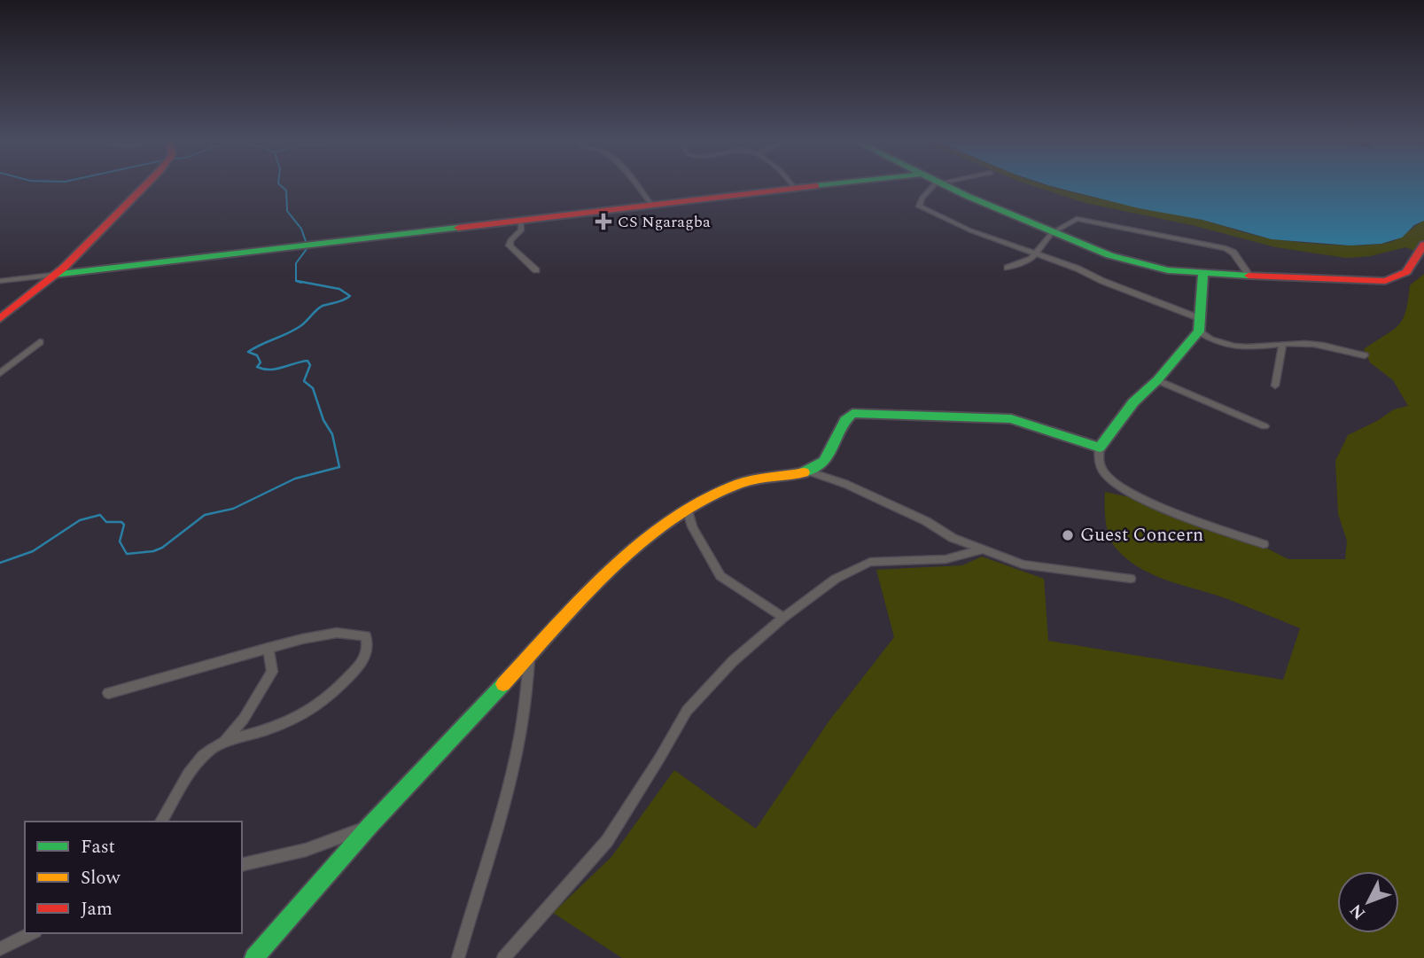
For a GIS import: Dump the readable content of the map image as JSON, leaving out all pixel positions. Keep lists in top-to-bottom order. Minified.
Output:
{"places":{"health":["CS Ngaragba"],"other":["Guest Concern"]},"legend":["Fast","Slow","Jam"],"north":"bottom left"}
